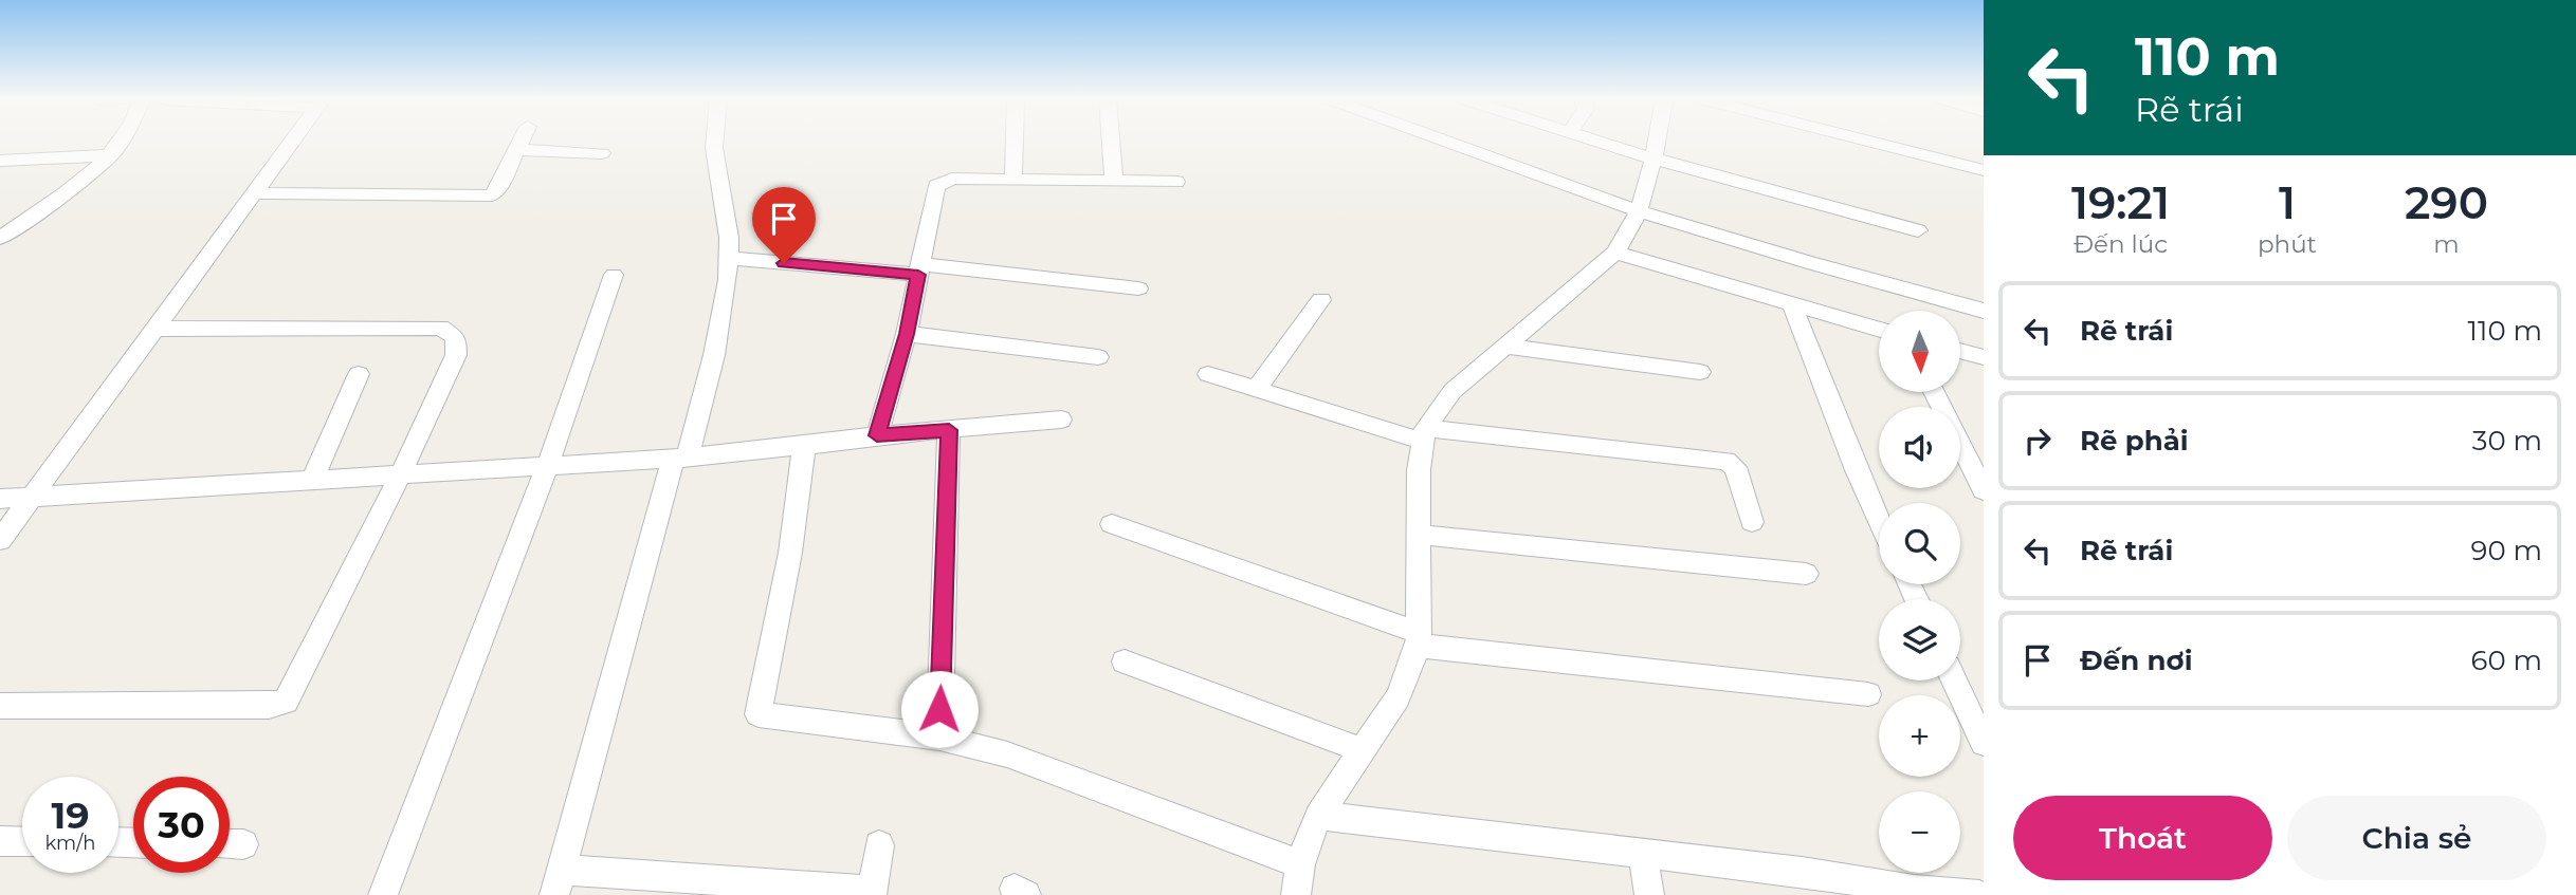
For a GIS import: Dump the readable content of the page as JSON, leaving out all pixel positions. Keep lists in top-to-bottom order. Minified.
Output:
{"north":"bottom","page":{"turn":["110 m","Rẽ trái"],"eta":["19:21","Đến lúc","1","phút","290","m"],"list":[{"name":"Rẽ trái","value":"110 m"},{"name":"Rẽ phải","value":"30 m"},{"name":"Rẽ trái","value":"90 m"},{"name":"Đến nơi","value":"60 m"}],"map_buttons":["+","−"],"speed":"19 km/h","limit":"30","buttons":["Thoát","Chia sẻ"]}}
